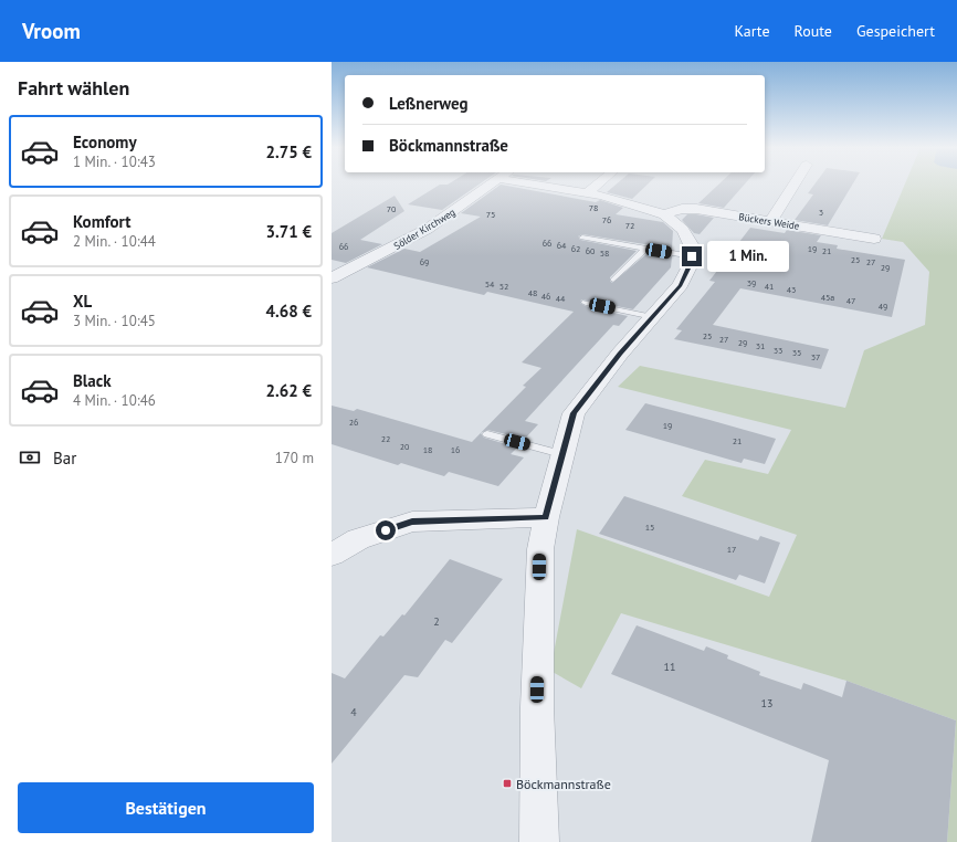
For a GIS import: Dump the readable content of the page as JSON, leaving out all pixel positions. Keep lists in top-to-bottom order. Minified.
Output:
{"streets":{"street":["Bückers Weide","Sölder Kirchweg"]},"places":{"transit":["Böckmannstraße"]},"house_numbers":["78","70","3","75","76","72","66","64","66","62","19","60","21","58","25","69","27","29","39","54","52","41","43","48","46","45a","44","47","49","25","27","29","31","33","35","37","26","19","22","21","20","18","16","15","17","2","11","13","4"],"page":{"header":"Vroom","nav":["Karte","Route","Gespeichert"],"heading":"Fahrt wählen","banner":["Leßnerweg","Böckmannstraße"],"list":[{"name":"Economy","note":"1 Min. · 10:43","value":"2.75 €"},{"name":"Komfort","note":"2 Min. · 10:44","value":"3.71 €"},{"name":"XL","note":"3 Min. · 10:45","value":"4.68 €"},{"name":"Black","note":"4 Min. · 10:46","value":"2.62 €"}],"bubble":"1 Min.","pay":["Bar","170 m"],"buttons":"Bestätigen"}}
